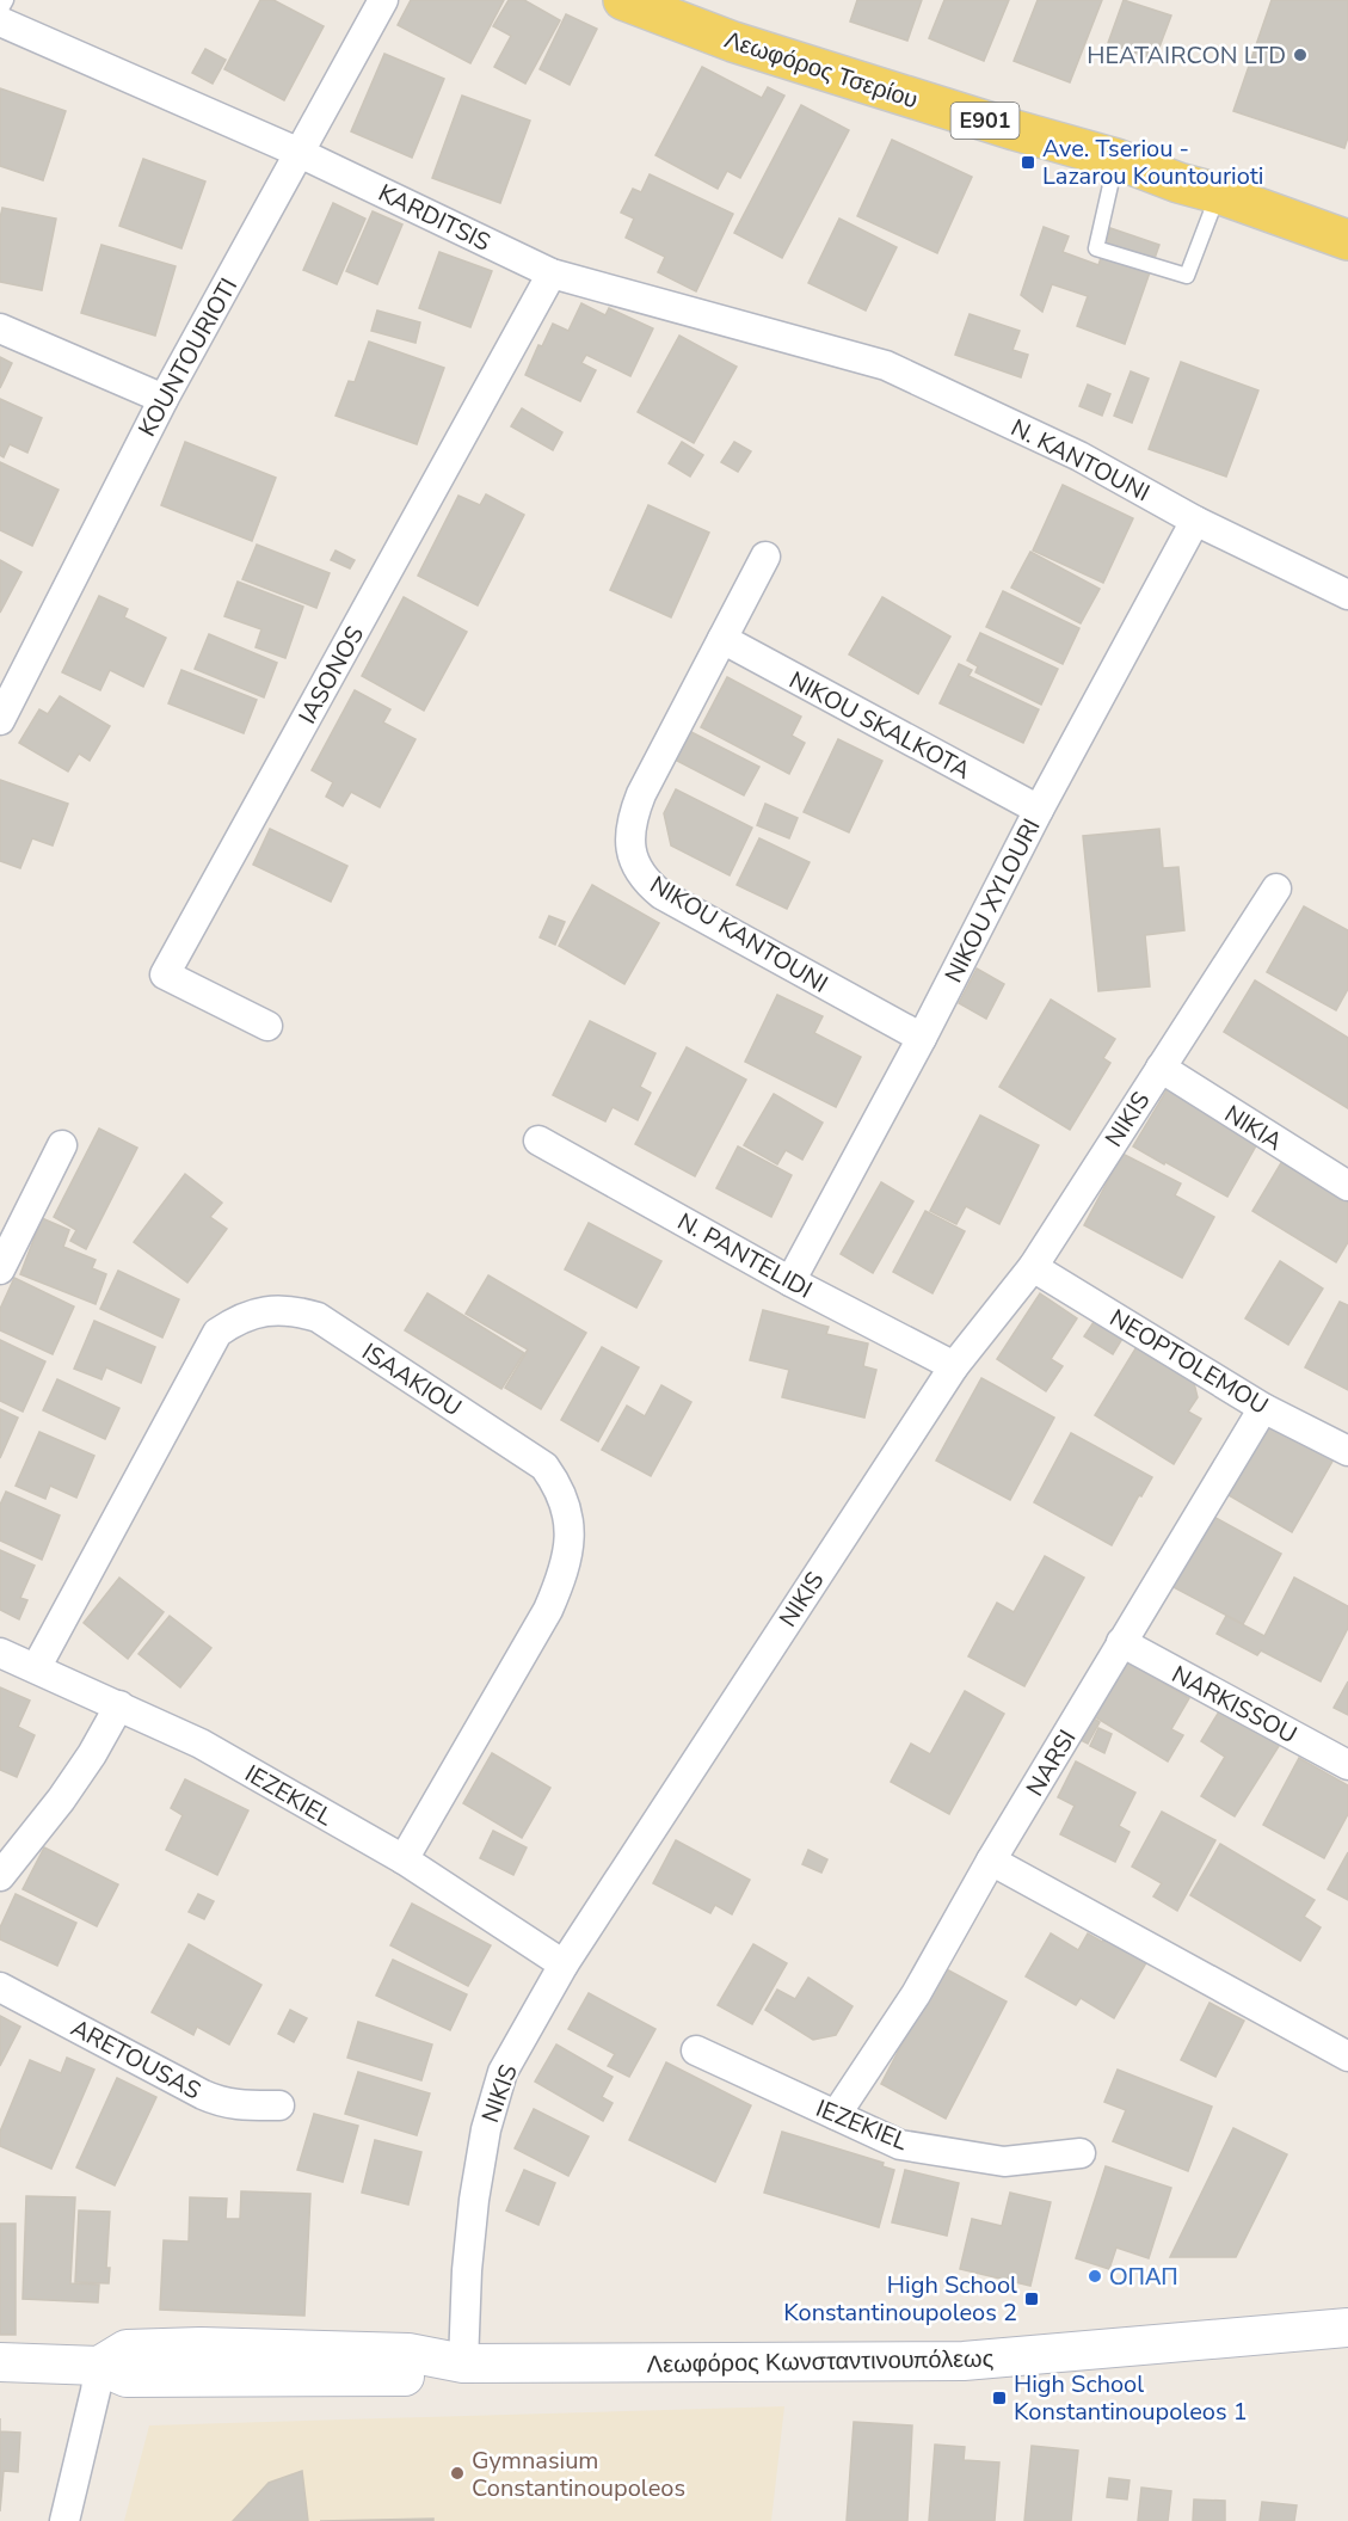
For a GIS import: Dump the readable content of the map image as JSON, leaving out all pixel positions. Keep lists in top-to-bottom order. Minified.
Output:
{"streets":{"main road":["Λεωφόρος Τσερίου","E901"],"street":["KARDITSIS","KOUNTOURIOTI","N. KANTOUNI","IASONOS","NIKOU SKALKOTA","NIKOU XYLOURI","NIKOU KANTOUNI","NIKIS","NIKIA","N. PANTELIDI","NEOPTOLEMOU","ISAAKIOU","NARKISSOU","NARSI","IEZEKIEL","ARETOUSAS","Λεωφόρος Κωνσταντινουπόλεως"]},"crossings":[["KARDITSIS","KOUNTOURIOTI"],["KARDITSIS","N. KANTOUNI"],["KARDITSIS","IASONOS"],["N. KANTOUNI","NIKOU XYLOURI"],["NIKOU SKALKOTA","NIKOU XYLOURI"],["NIKOU SKALKOTA","NIKOU KANTOUNI"],["NIKOU XYLOURI","NIKOU KANTOUNI"],["NIKOU XYLOURI","N. PANTELIDI"],["NIKIS","NIKIA"],["NIKIS","N. PANTELIDI"],["NIKIS","NEOPTOLEMOU"],["NIKIS","IEZEKIEL"],["NIKIS","Λεωφόρος Κωνσταντινουπόλεως"],["NEOPTOLEMOU","NARSI"],["ISAAKIOU","IEZEKIEL"],["NARKISSOU","NARSI"],["NARSI","IEZEKIEL"]],"places":{"other":["HEATAIRCON LTD","ΟΠΑΠ","Gymnasium Constantinoupoleos"],"transit":["Ave. Tseriou - Lazarou Kountourioti","High School Konstantinoupoleos 2","High School Konstantinoupoleos 1"]}}
